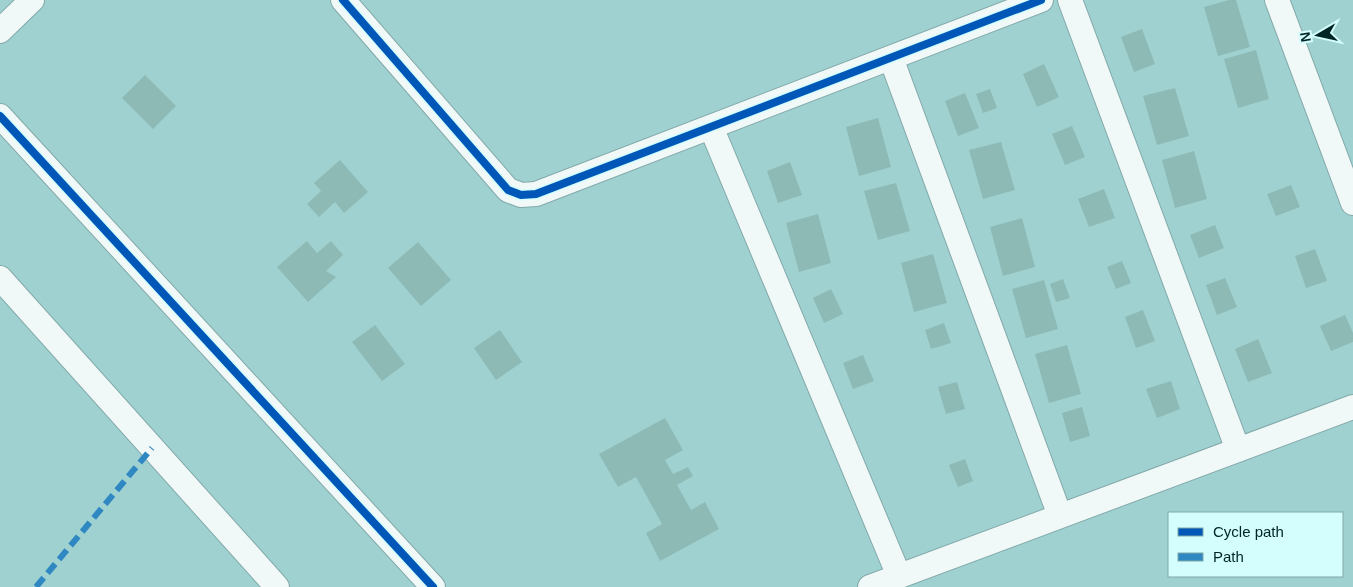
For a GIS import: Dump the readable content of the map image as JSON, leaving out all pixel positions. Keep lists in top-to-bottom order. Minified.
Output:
{"legend":["Cycle path","Path"],"north":"left"}
